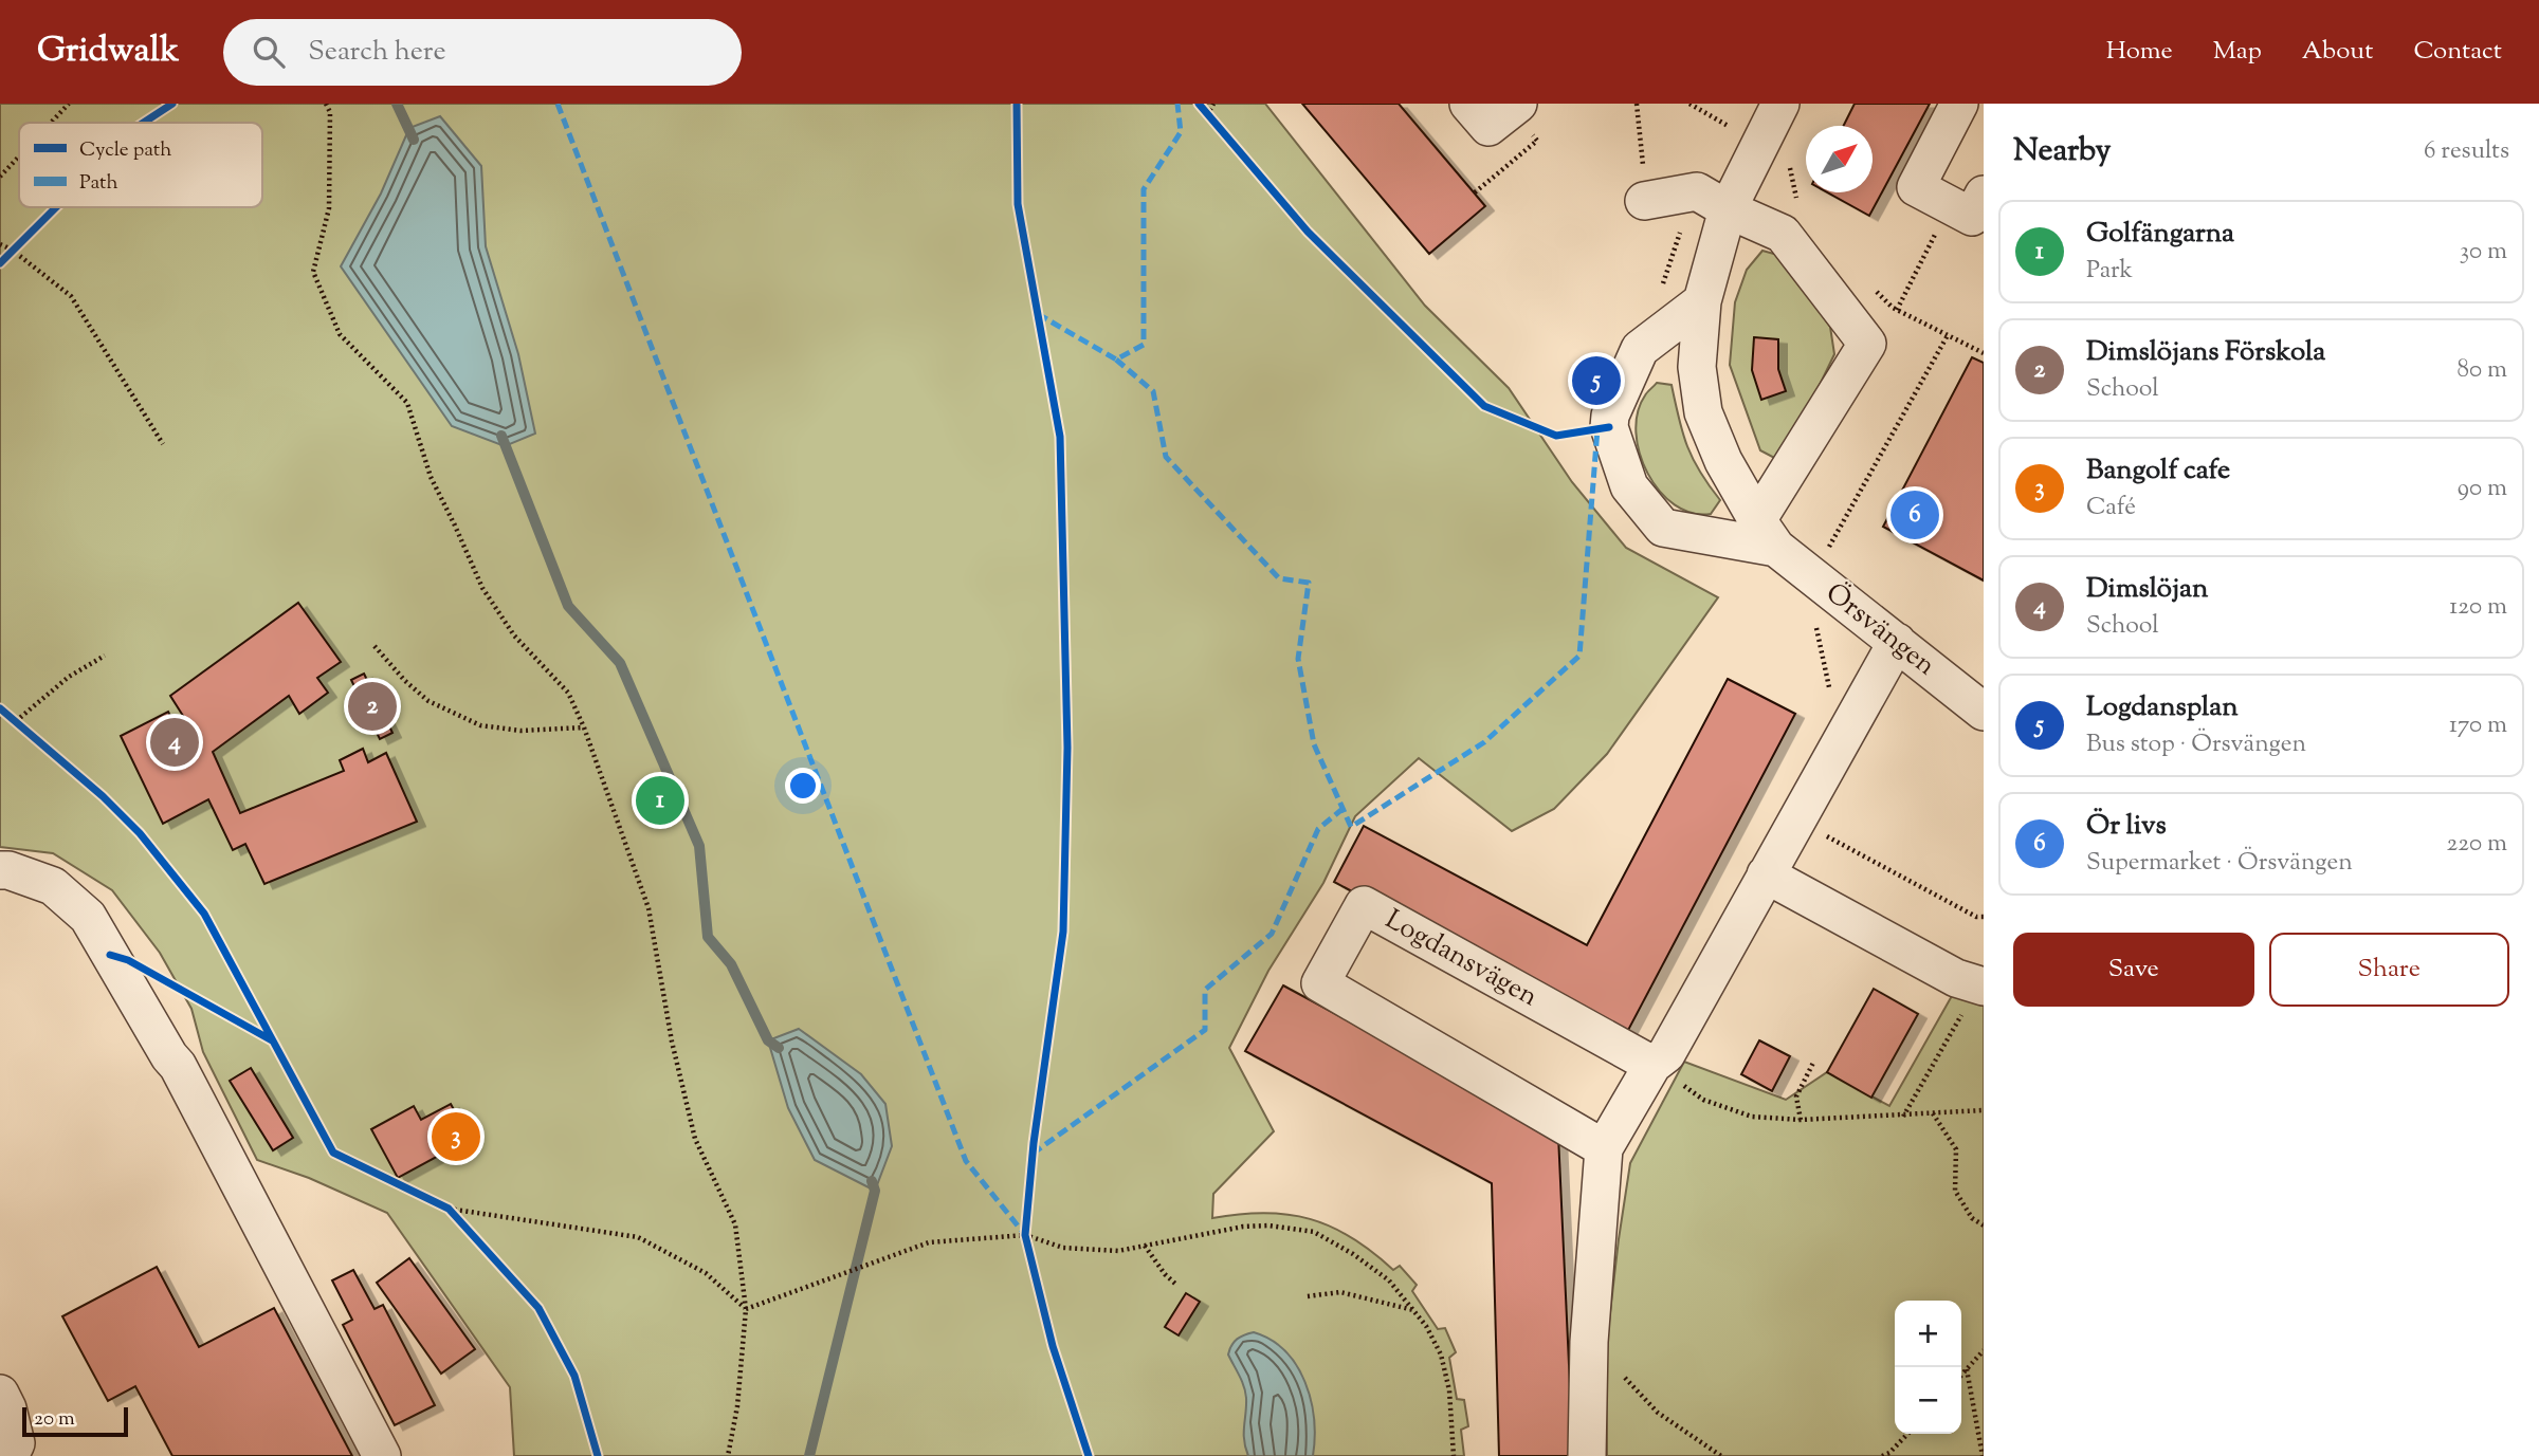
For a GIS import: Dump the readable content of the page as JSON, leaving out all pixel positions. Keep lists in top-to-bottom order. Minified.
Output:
{"streets":{"street":["Örsvängen","Logdansvägen"]},"legend":["Cycle path","Path"],"scale_bar":"20 m","north":"top right","page":{"header":"Gridwalk","search":"Search here","nav":["Home","Map","About","Contact"],"heading":["Nearby","6 results"],"list":[{"mark":"1","name":"Golfängarna","note":"Park","value":"30 m"},{"mark":"2","name":"Dimslöjans Förskola","note":"School","value":"80 m"},{"mark":"3","name":"Bangolf cafe","note":"Café","value":"90 m"},{"mark":"4","name":"Dimslöjan","note":"School","value":"120 m"},{"mark":"5","name":"Logdansplan","note":"Bus stop · Örsvängen","value":"170 m"},{"mark":"6","name":"Ör livs","note":"Supermarket · Örsvängen","value":"220 m"}],"pins":["5","6","2","4","1","3"],"buttons":["Save","Share"],"map_buttons":["+","−"],"scale":"20 m"}}
